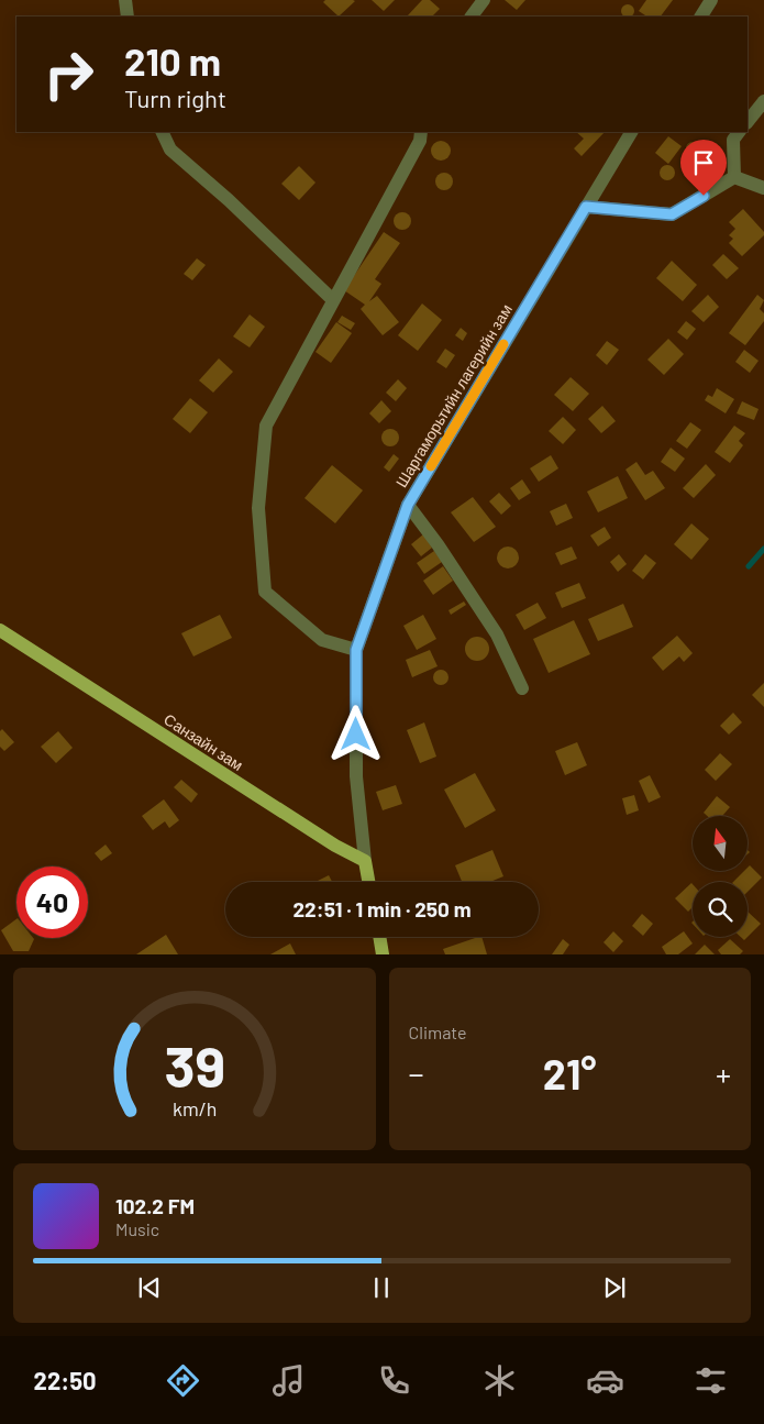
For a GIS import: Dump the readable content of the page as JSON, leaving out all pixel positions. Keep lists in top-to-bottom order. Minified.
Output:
{"streets":{"main road":["Санзайн зам"],"street":["Шаргаморьтийн лагерийн зам"]},"crossings":[["Шаргаморьтийн лагерийн зам","Санзайн зам"]],"north":"top","page":{"turn":["210 m","Turn right"],"limit":"40","trip":"22:51 · 1 min · 250 m","tile":"Climate","heat":["−","21°","+"],"song":["102.2 FM","Music"],"tabs":"22:50","gauge":["39","km/h"]}}
